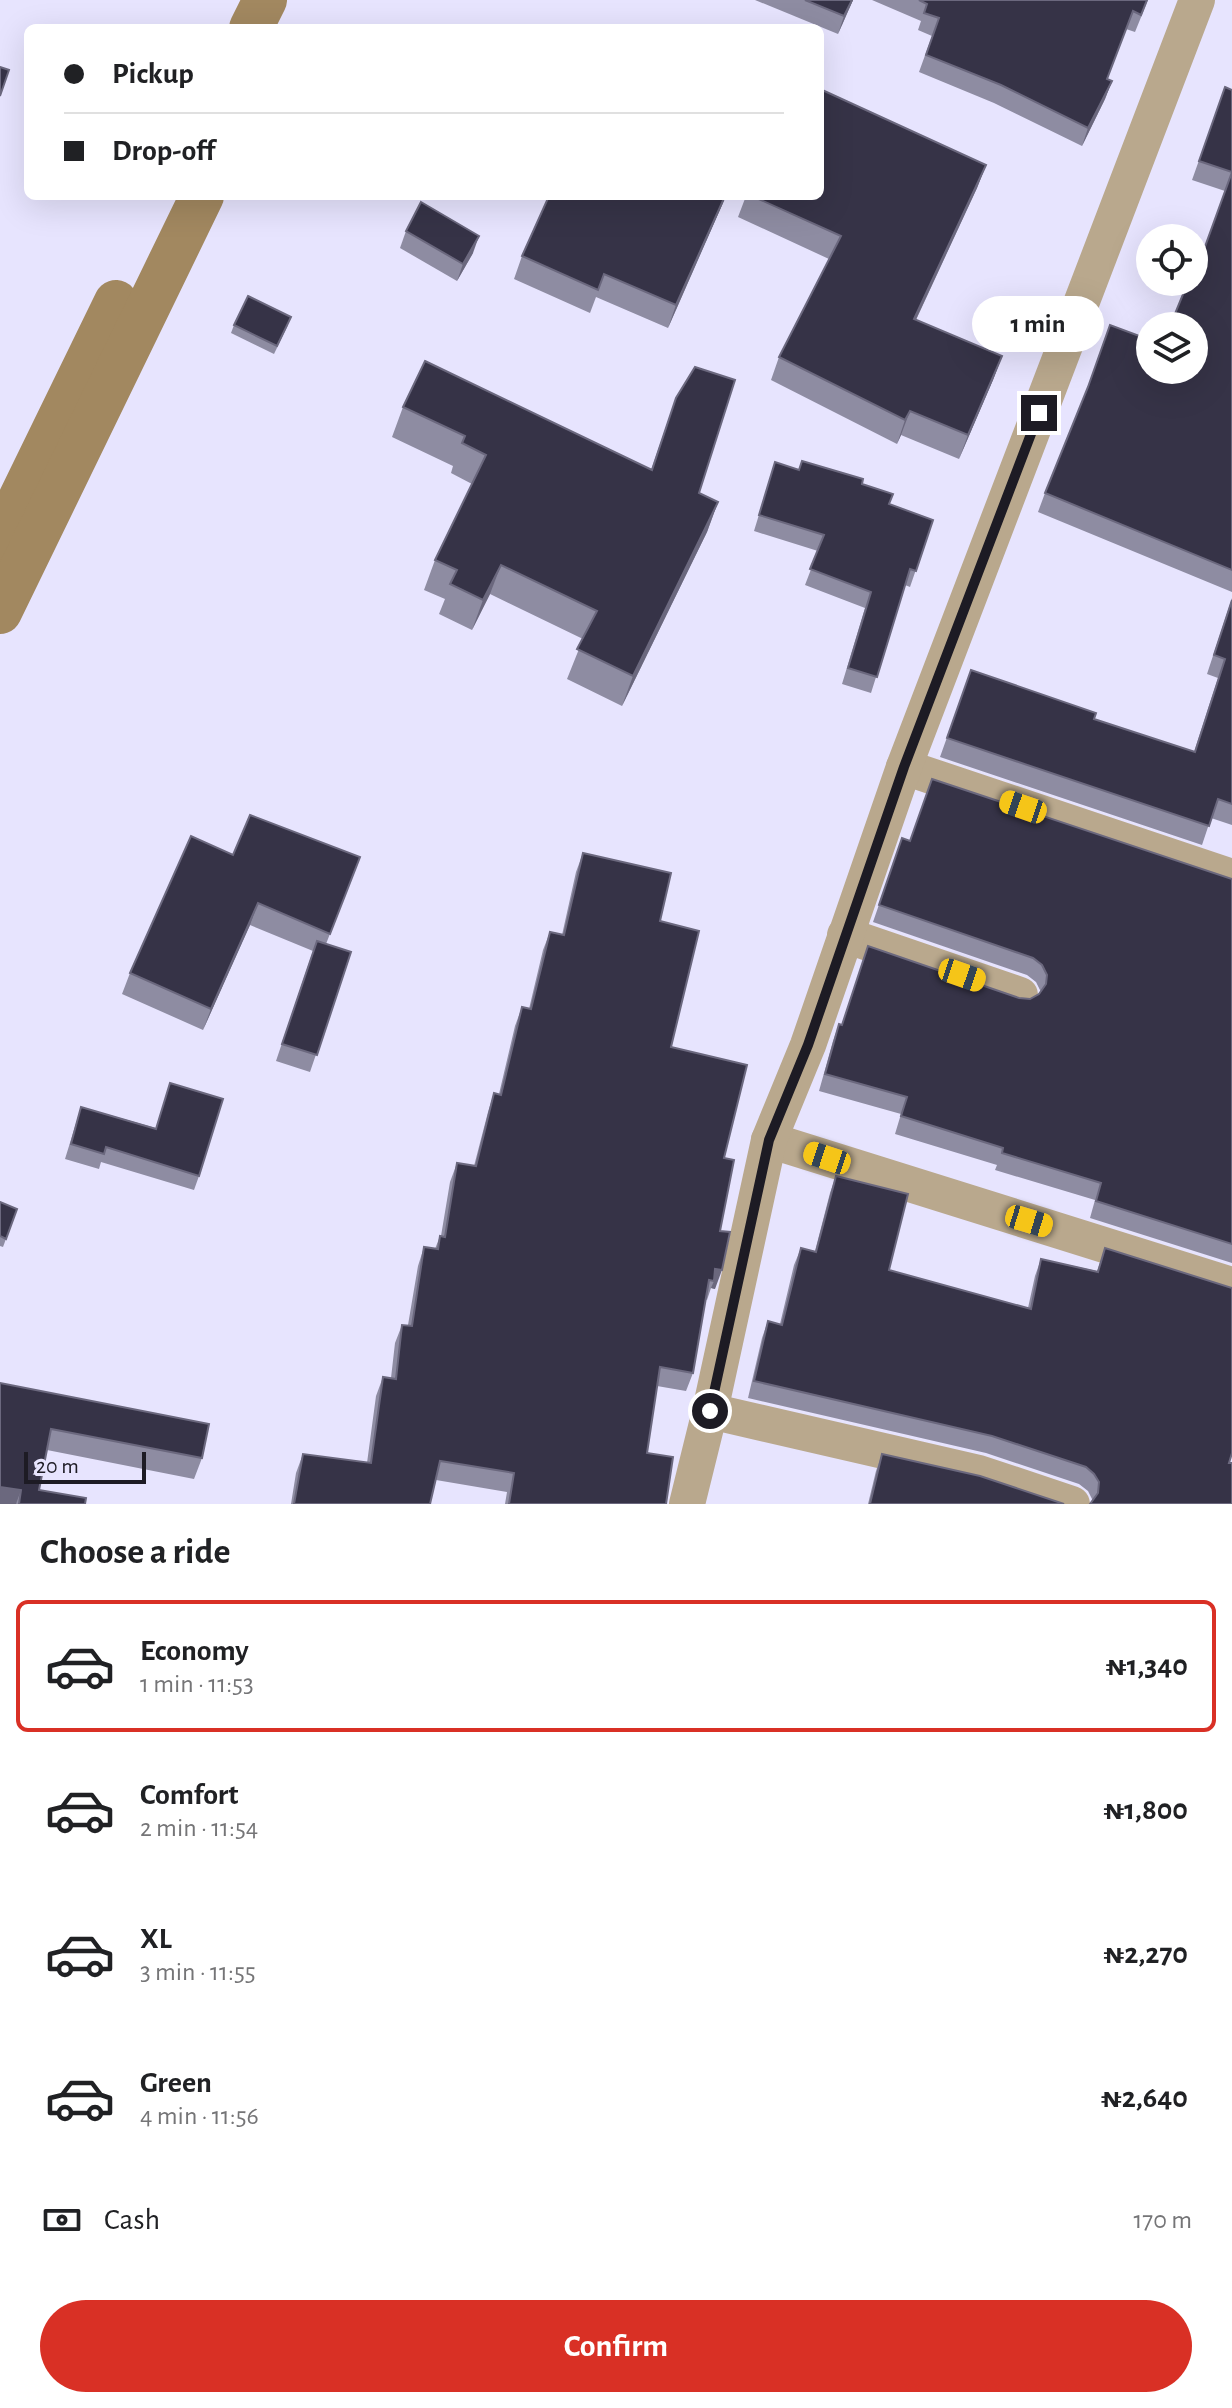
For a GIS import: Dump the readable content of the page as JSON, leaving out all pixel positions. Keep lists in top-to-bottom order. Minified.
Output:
{"scale_bar":"20 m","page":{"banner":["Pickup","Drop-off"],"bubble":"1 min","scale":"20 m","heading":"Choose a ride","list":[{"name":"Economy","note":"1 min · 11:53","value":"₦1,340"},{"name":"Comfort","note":"2 min · 11:54","value":"₦1,800"},{"name":"XL","note":"3 min · 11:55","value":"₦2,270"},{"name":"Green","note":"4 min · 11:56","value":"₦2,640"}],"pay":["Cash","170 m"],"buttons":"Confirm"}}
